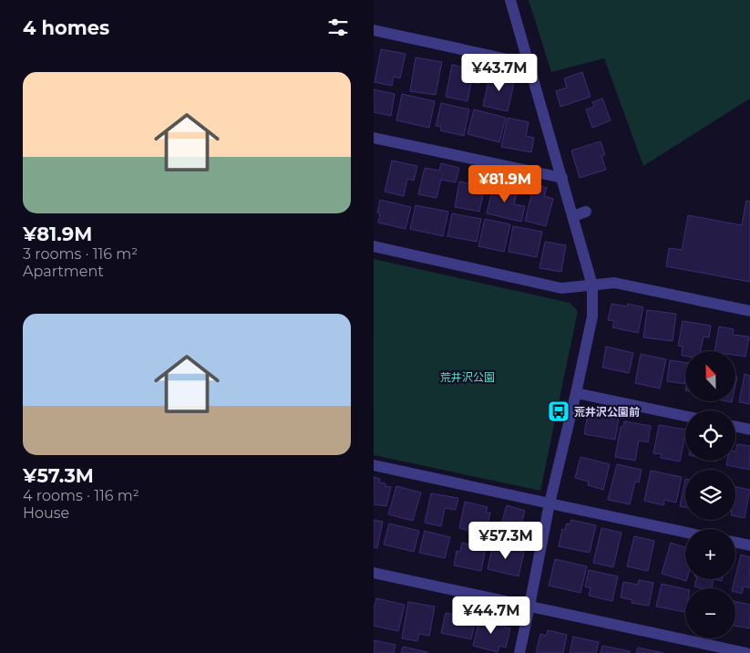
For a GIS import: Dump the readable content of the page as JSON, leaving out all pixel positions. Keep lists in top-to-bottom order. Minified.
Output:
{"parks":["荒井沢公園"],"places":{"bus stop":["荒井沢公園前"]},"north":"top","page":{"heading":"4 homes","price":["¥43.7M","¥81.9M","¥57.3M","¥44.7M"],"list":[{"name":"¥81.9M","note":"3 rooms · 116 m² · Apartment"},{"name":"¥57.3M","note":"4 rooms · 116 m² · House"}],"map_buttons":["+","−"]}}
